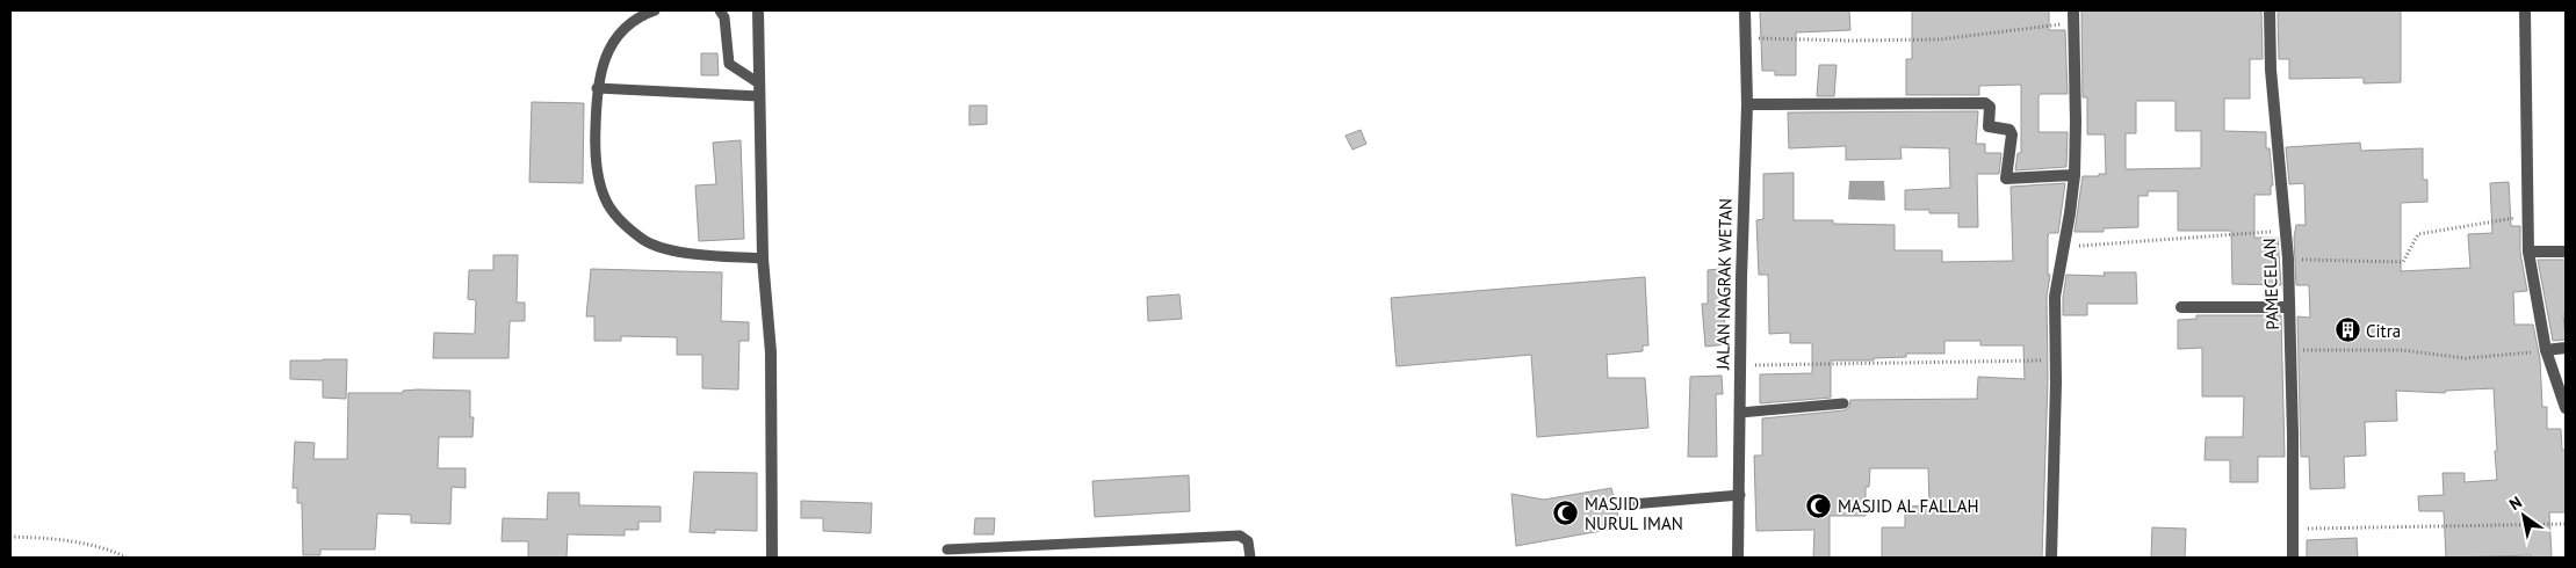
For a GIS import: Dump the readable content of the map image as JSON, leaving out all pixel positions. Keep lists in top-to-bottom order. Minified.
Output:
{"streets":{"street":["JALAN NAGRAK WETAN","PAMECELAN"]},"places":{"building":["Citra"],"mosque":["MASJID AL FALLAH","MASJID NURUL IMAN"]},"north":"top left"}
